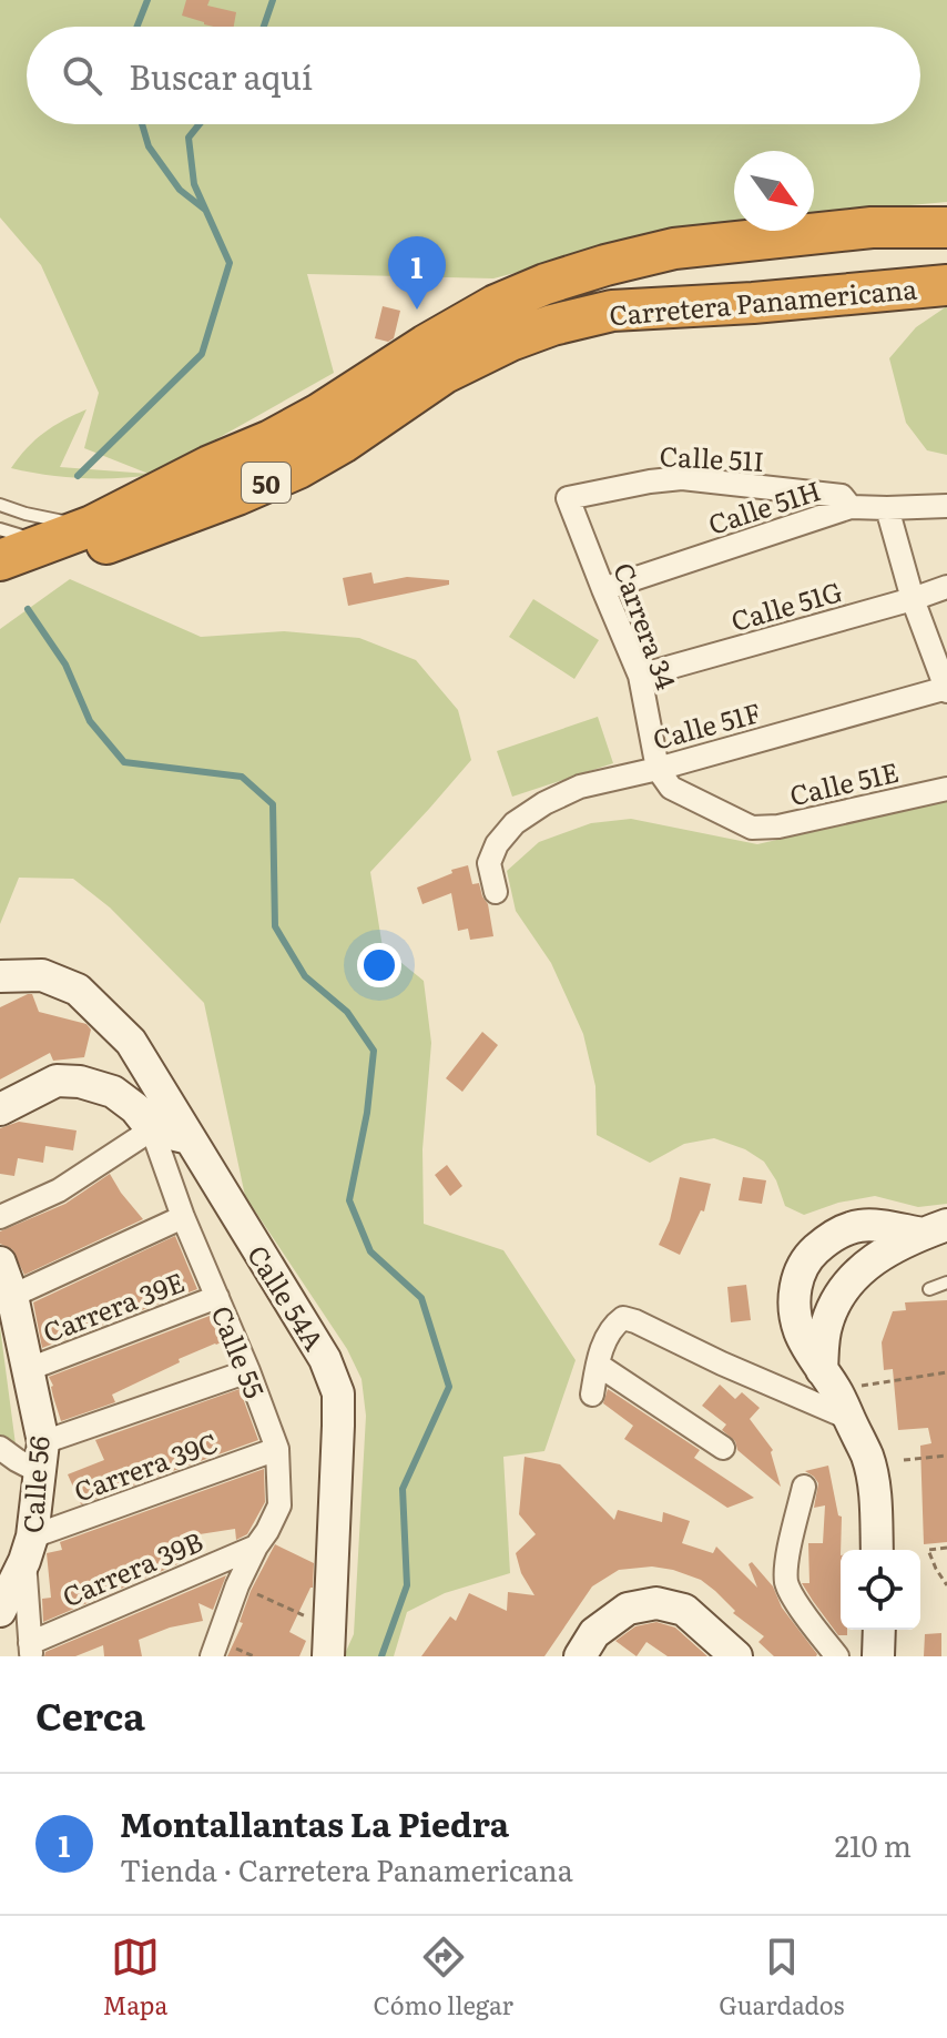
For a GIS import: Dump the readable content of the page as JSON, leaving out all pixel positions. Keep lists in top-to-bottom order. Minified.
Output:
{"streets":{"highway":["Carretera Panamericana","50"],"street":["Calle 51I","Calle 51H","Calle 51G","Carrera 34","Calle 51F","Calle 51E","Calle 54A","Carrera 39E","Calle 55","Carrera 39C","Calle 56","Carrera 39B"]},"crossings":[["Calle 51I","Calle 51H"],["Calle 51I","Carrera 34"],["Calle 51H","Carrera 34"],["Calle 51G","Carrera 34"],["Carrera 34","Calle 51F"],["Carrera 34","Calle 51E"],["Calle 51F","Calle 51E"],["Carrera 39E","Calle 55"],["Carrera 39E","Calle 56"],["Calle 55","Carrera 39C"],["Calle 55","Carrera 39B"],["Carrera 39C","Calle 56"],["Calle 56","Carrera 39B"]],"north":"bottom right","page":{"search":"Buscar aquí","pins":"1","heading":"Cerca","list":[{"mark":"1","name":"Montallantas La Piedra","note":"Tienda · Carretera Panamericana","value":"210 m"}],"nav":["Mapa","Cómo llegar","Guardados"]}}
